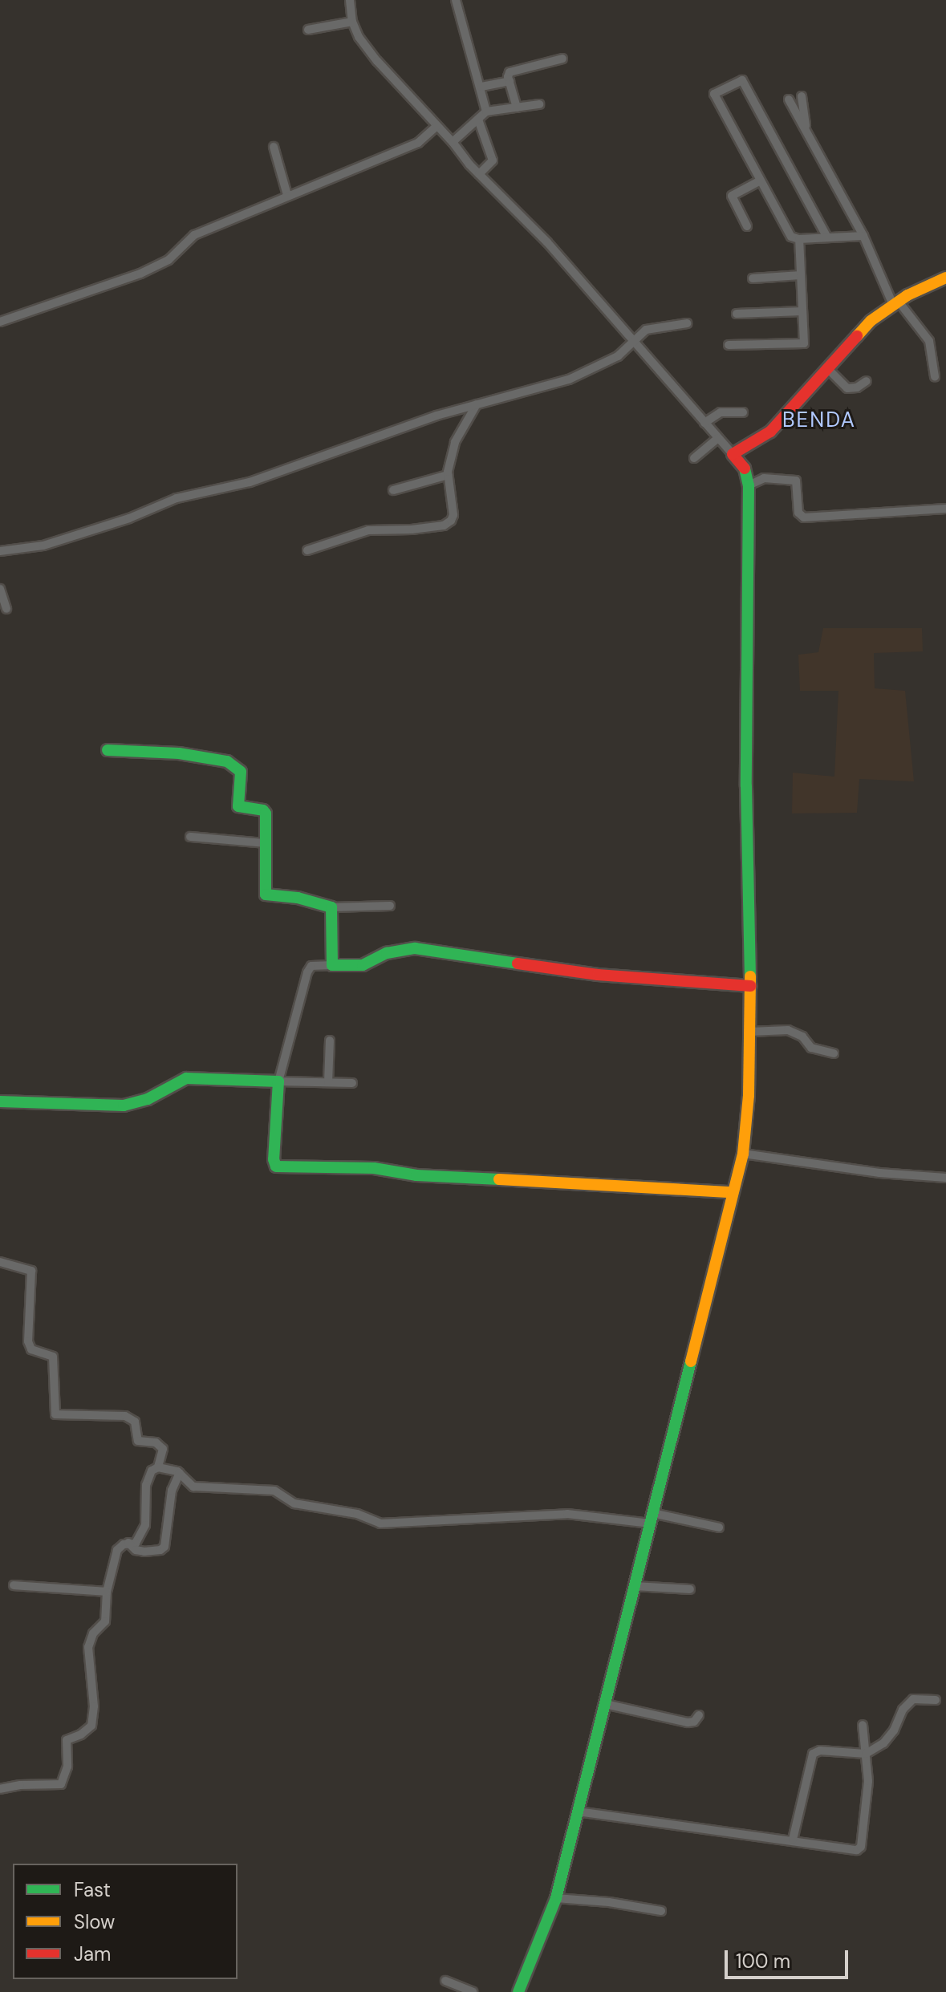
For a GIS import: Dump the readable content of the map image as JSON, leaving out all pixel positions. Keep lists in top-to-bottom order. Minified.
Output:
{"districts":["BENDA"],"legend":["Fast","Slow","Jam"],"scale_bar":"100 m"}
